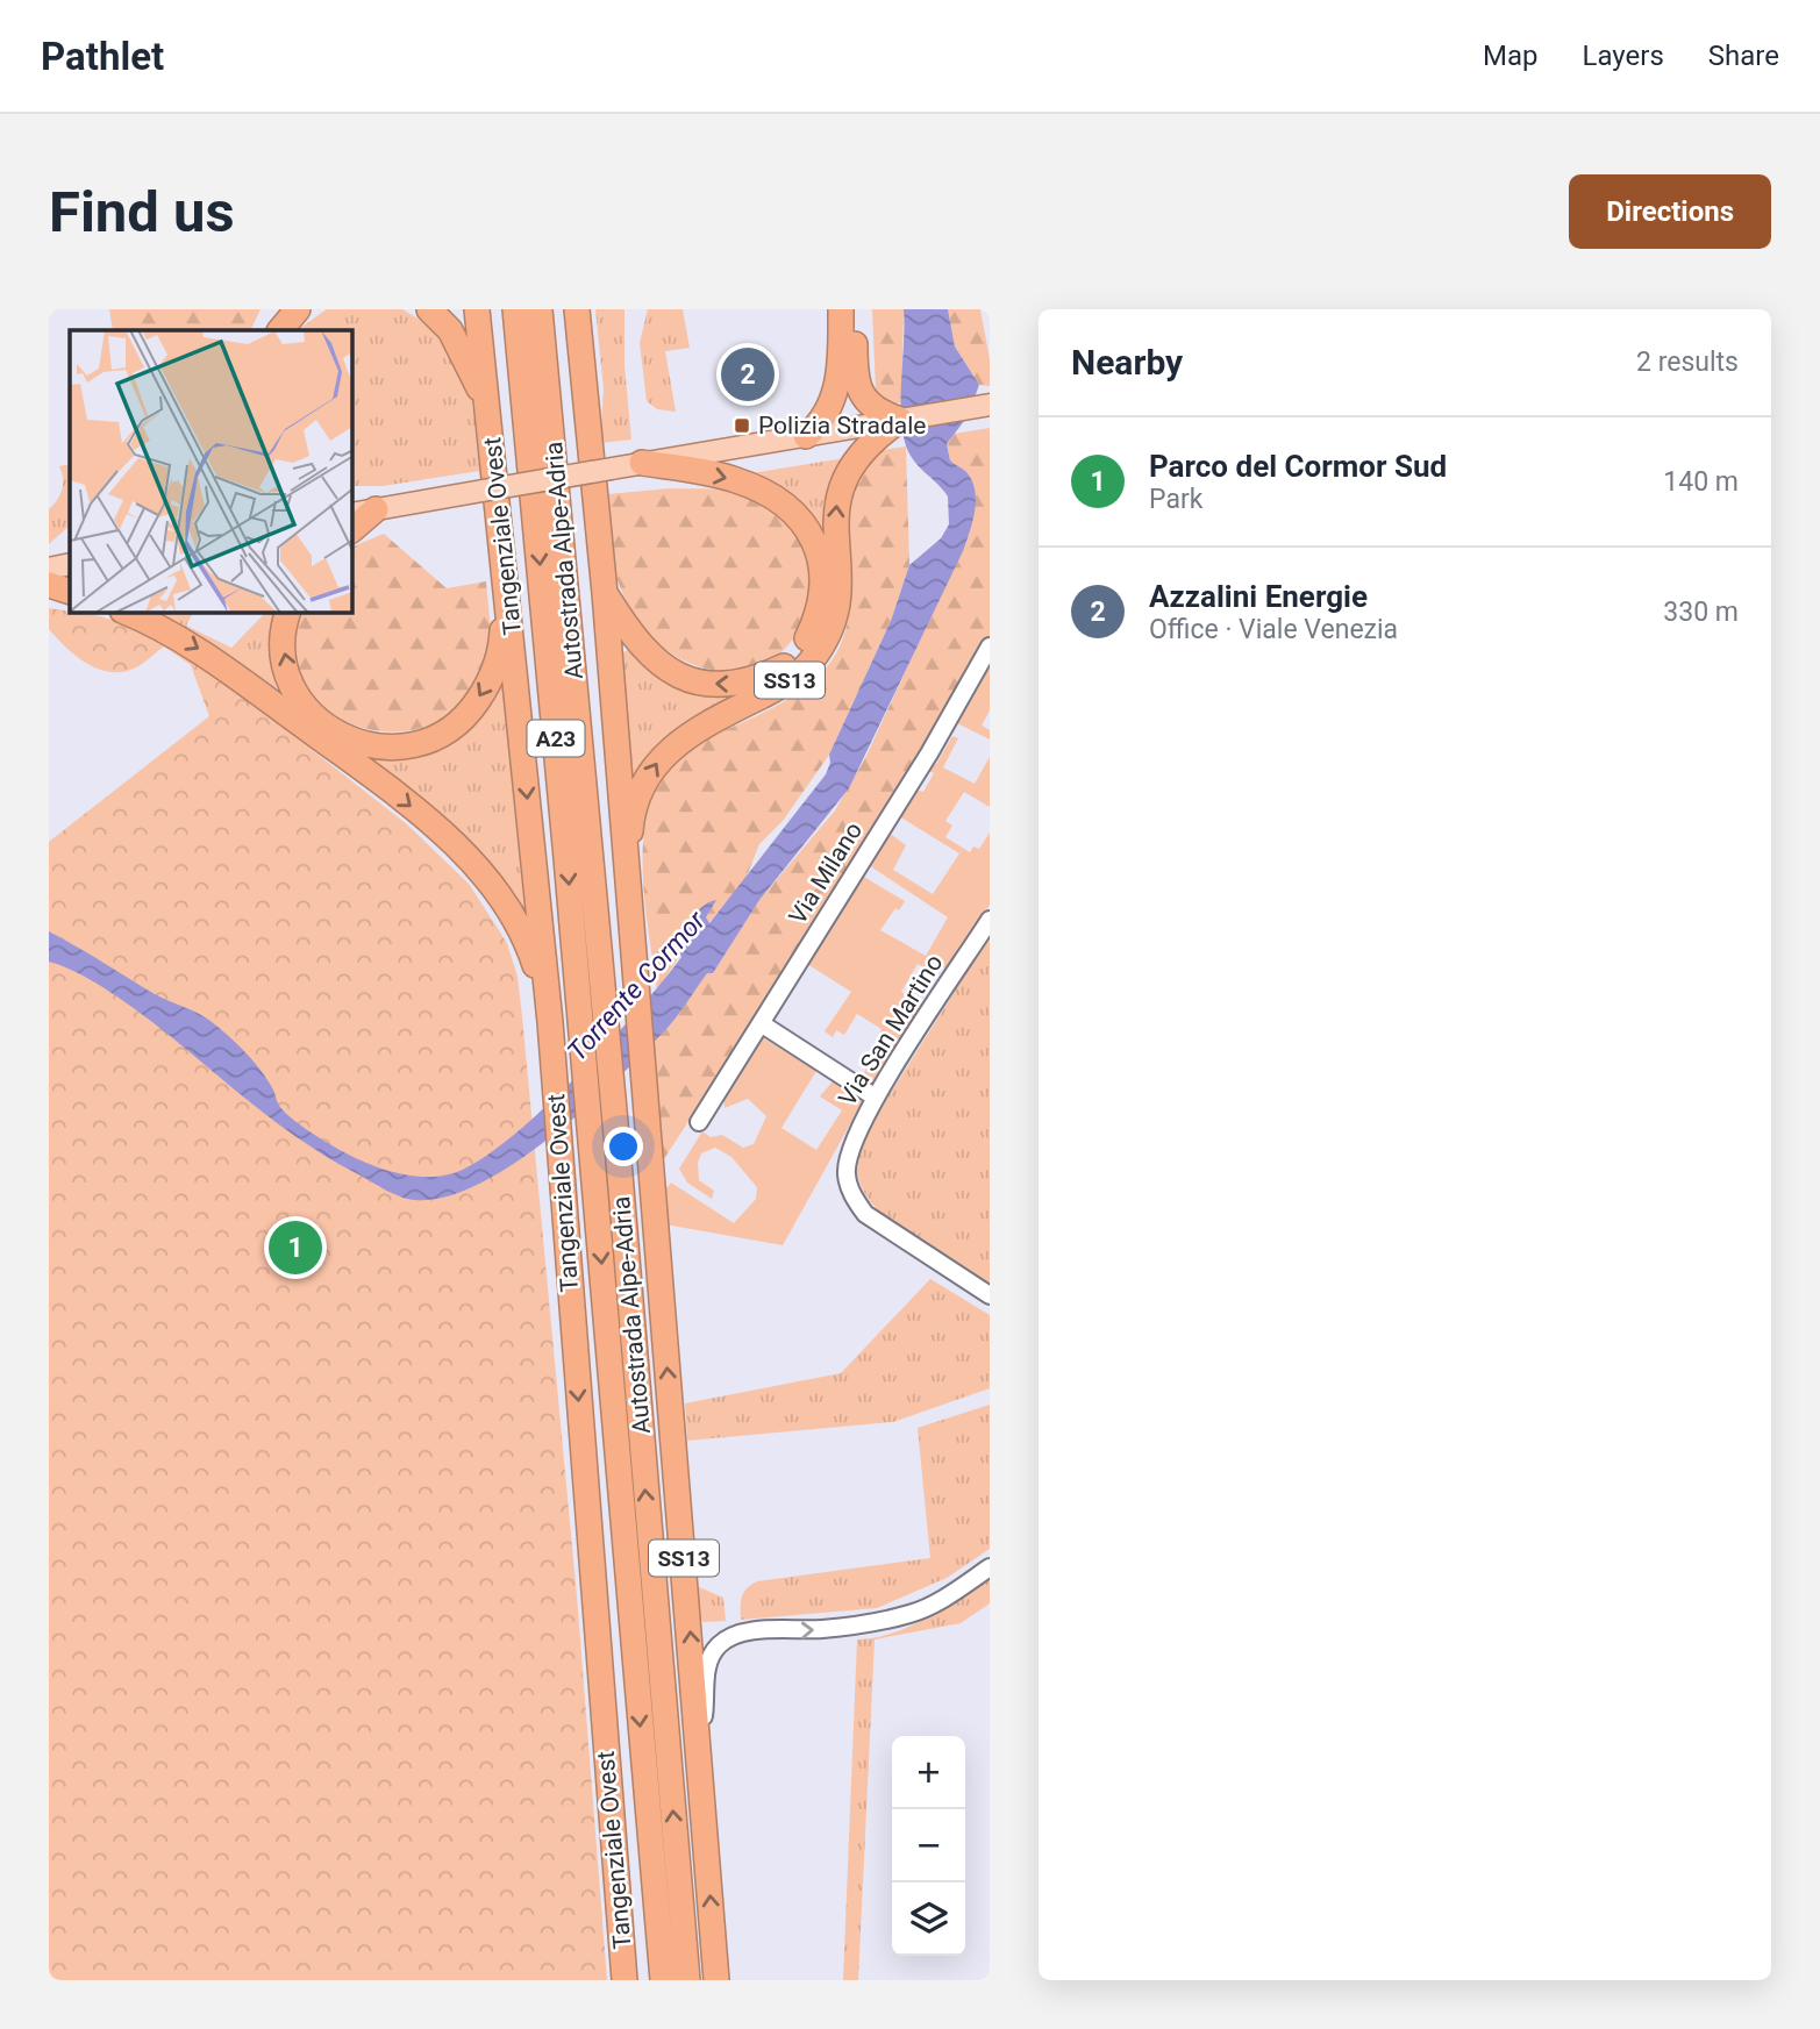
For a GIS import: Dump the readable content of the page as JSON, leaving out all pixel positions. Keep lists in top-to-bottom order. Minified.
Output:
{"streets":{"highway":["Tangenziale Ovest","Autostrada Alpe-Adria","SS13","A23"],"street":["Via Milano","Via San Martino"]},"water":["Torrente Cormor"],"places":{"transit":["Polizia Stradale"]},"page":{"header":"Pathlet","nav":["Map","Layers","Share"],"buttons":"Directions","title":"Find us","heading":["Nearby","2 results"],"pins":["2","1"],"list":[{"mark":"1","name":"Parco del Cormor Sud","note":"Park","value":"140 m"},{"mark":"2","name":"Azzalini Energie","note":"Office · Viale Venezia","value":"330 m"}],"map_buttons":["+","−"]}}
